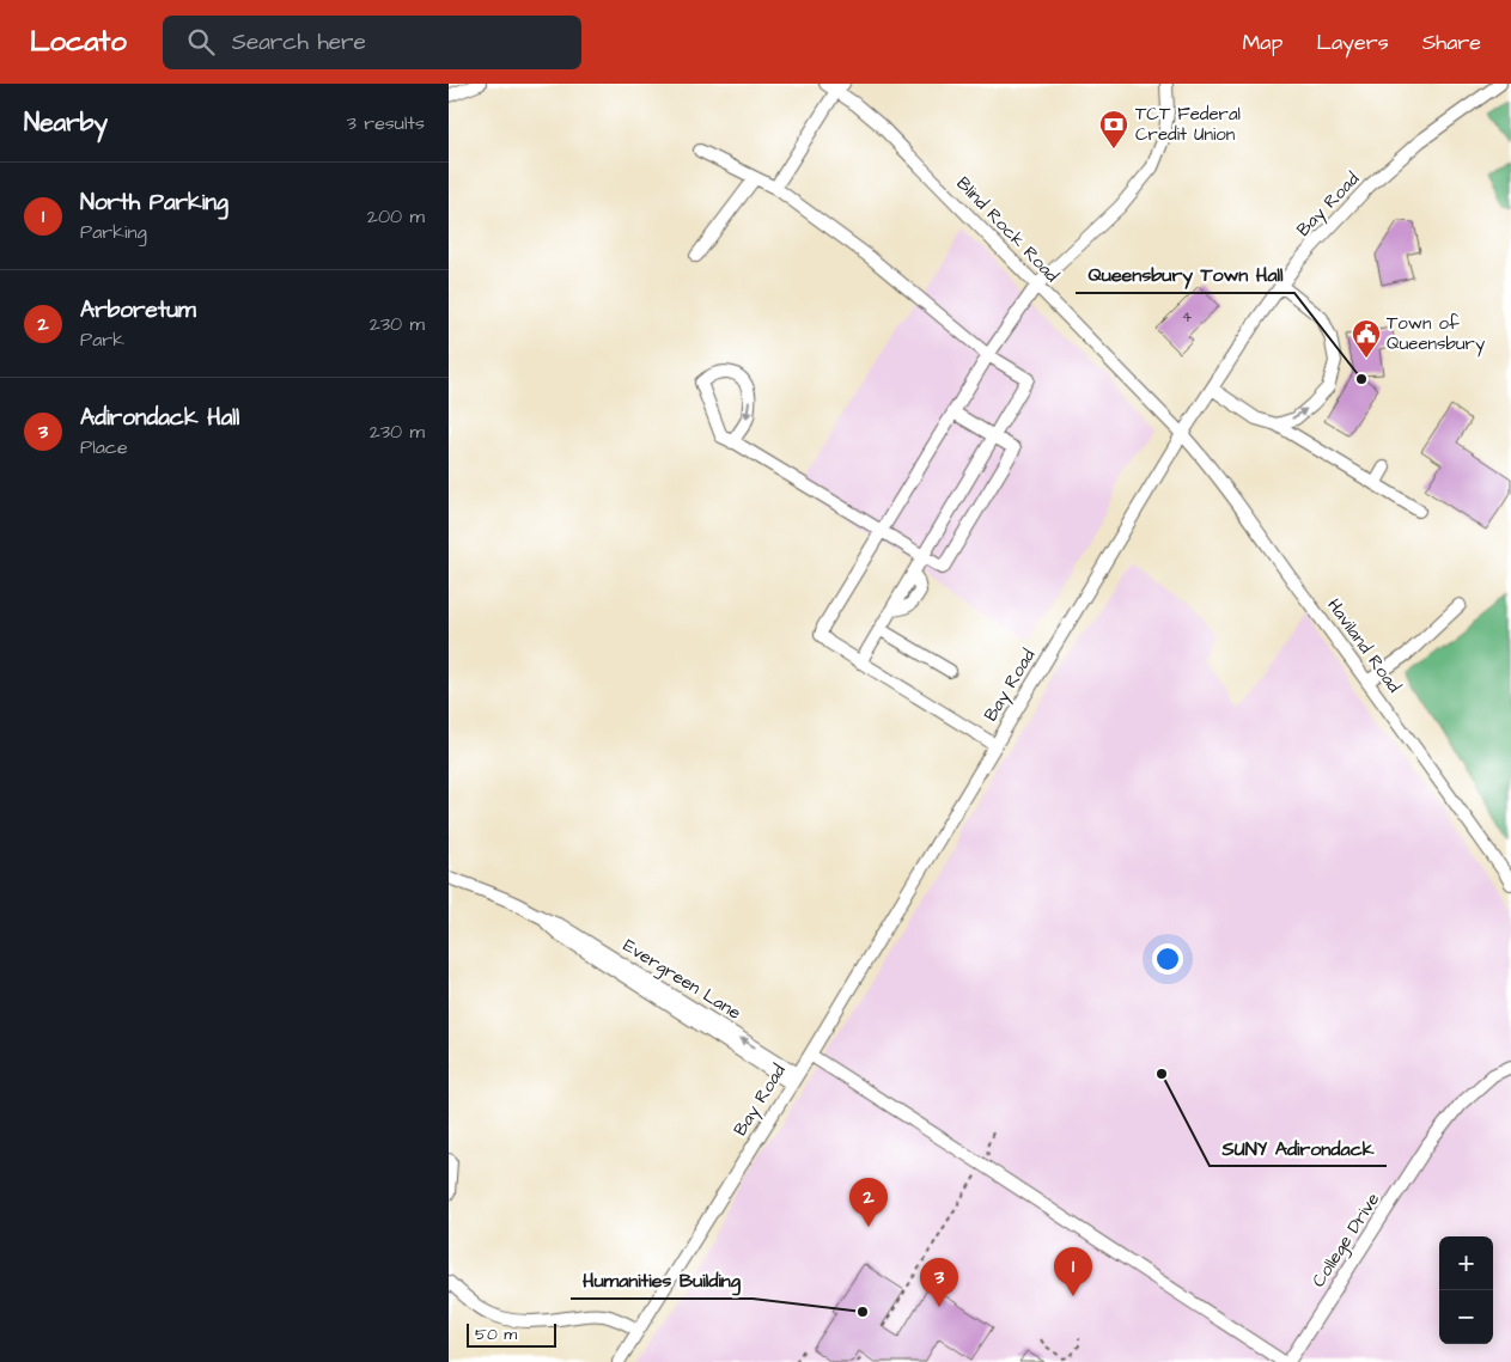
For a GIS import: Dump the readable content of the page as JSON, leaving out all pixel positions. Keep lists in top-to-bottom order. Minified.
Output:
{"streets":{"street":["Bay Road","Blind Rock Road","Haviland Road","Evergreen Lane","College Drive"]},"crossings":[["Bay Road","Blind Rock Road"],["Bay Road","Haviland Road"],["Bay Road","Evergreen Lane"],["Blind Rock Road","Haviland Road"]],"places":{"bank":["TCT Federal Credit Union"],"public building":["Town of Queensbury"],"other":["Queensbury Town Hall","SUNY Adirondack","Humanities Building"]},"house_numbers":["4"],"scale_bar":"50 m","page":{"header":"Locato","search":"Search here","nav":["Map","Layers","Share"],"heading":["Nearby","3 results"],"list":[{"mark":"1","name":"North Parking","note":"Parking","value":"200 m"},{"mark":"2","name":"Arboretum","note":"Park","value":"230 m"},{"mark":"3","name":"Adirondack Hall","note":"Place","value":"230 m"}],"pins":["2","1","3"],"map_buttons":["+","−"],"scale":"50 m"}}
